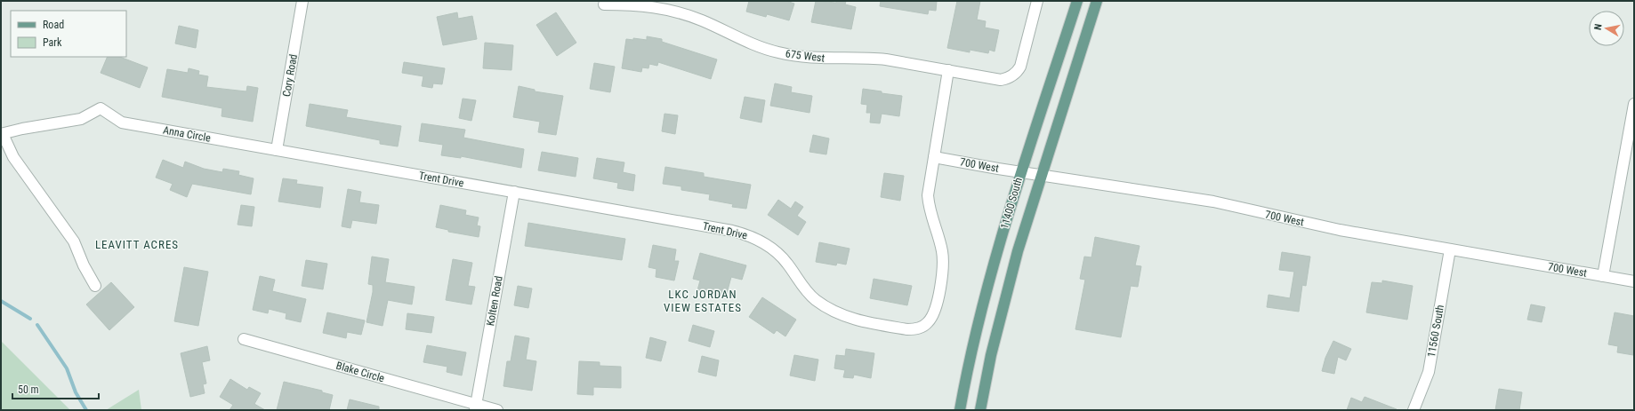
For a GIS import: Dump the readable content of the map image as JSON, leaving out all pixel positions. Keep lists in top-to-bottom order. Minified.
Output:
{"streets":{"main road":["11400 South"],"street":["675 West","Cory Road","Anna Circle","700 West","Trent Drive","Kolten Road","11560 South","Blake Circle"]},"crossings":[["675 West","Trent Drive"],["Cory Road","Anna Circle"],["Cory Road","Trent Drive"],["Anna Circle","Trent Drive"],["700 West","Trent Drive"],["700 West","11400 South"],["700 West","11560 South"],["Trent Drive","Kolten Road"],["Kolten Road","Blake Circle"]],"districts":["LEAVITT ACRES","LKC JORDAN VIEW ESTATES"],"legend":["Road","Park"],"scale_bar":"50 m","north":"left"}
